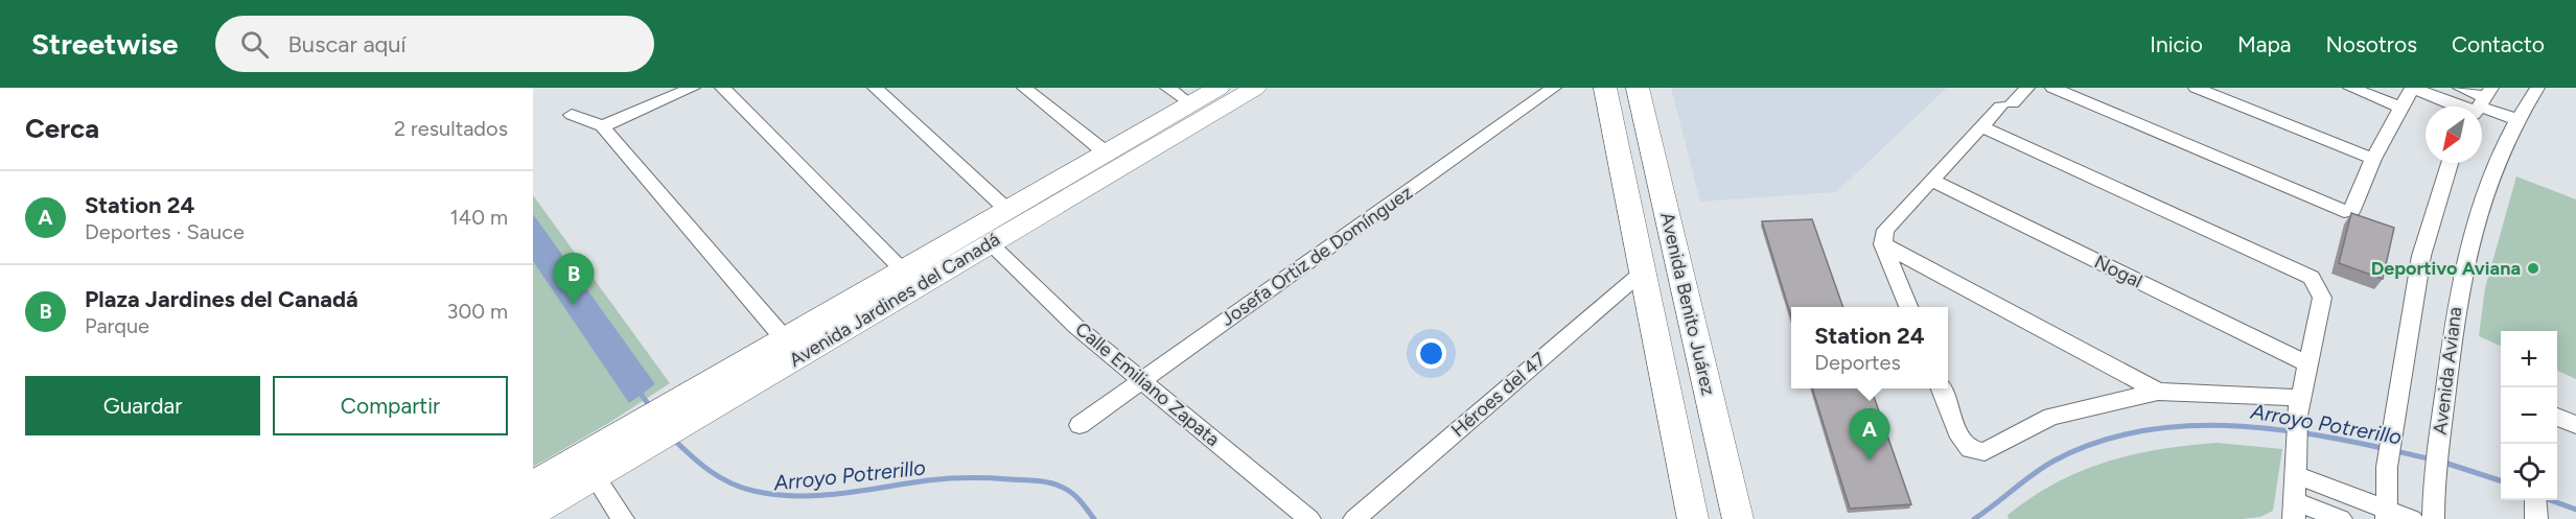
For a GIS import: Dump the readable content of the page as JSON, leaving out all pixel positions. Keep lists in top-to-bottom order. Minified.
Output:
{"streets":{"street":["Josefa Ortiz de Domínguez","Nogal","Avenida Jardines del Canadá","Avenida Benito Juárez","Avenida Aviana","Calle Emiliano Zapata","Héroes del 47"]},"crossings":[["Josefa Ortiz de Domínguez","Calle Emiliano Zapata"],["Avenida Jardines del Canadá","Calle Emiliano Zapata"],["Avenida Benito Juárez","Héroes del 47"]],"water":["Arroyo Potrerillo"],"places":["Deportivo Aviana"],"north":"bottom left","page":{"header":"Streetwise","search":"Buscar aquí","nav":["Inicio","Mapa","Nosotros","Contacto"],"heading":["Cerca","2 resultados"],"list":[{"mark":"A","name":"Station 24","note":"Deportes · Sauce","value":"140 m"},{"mark":"B","name":"Plaza Jardines del Canadá","note":"Parque","value":"300 m"}],"pins":["B","A"],"popup":["Station 24","Deportes"],"map_buttons":["+","−"],"buttons":["Guardar","Compartir"]}}
